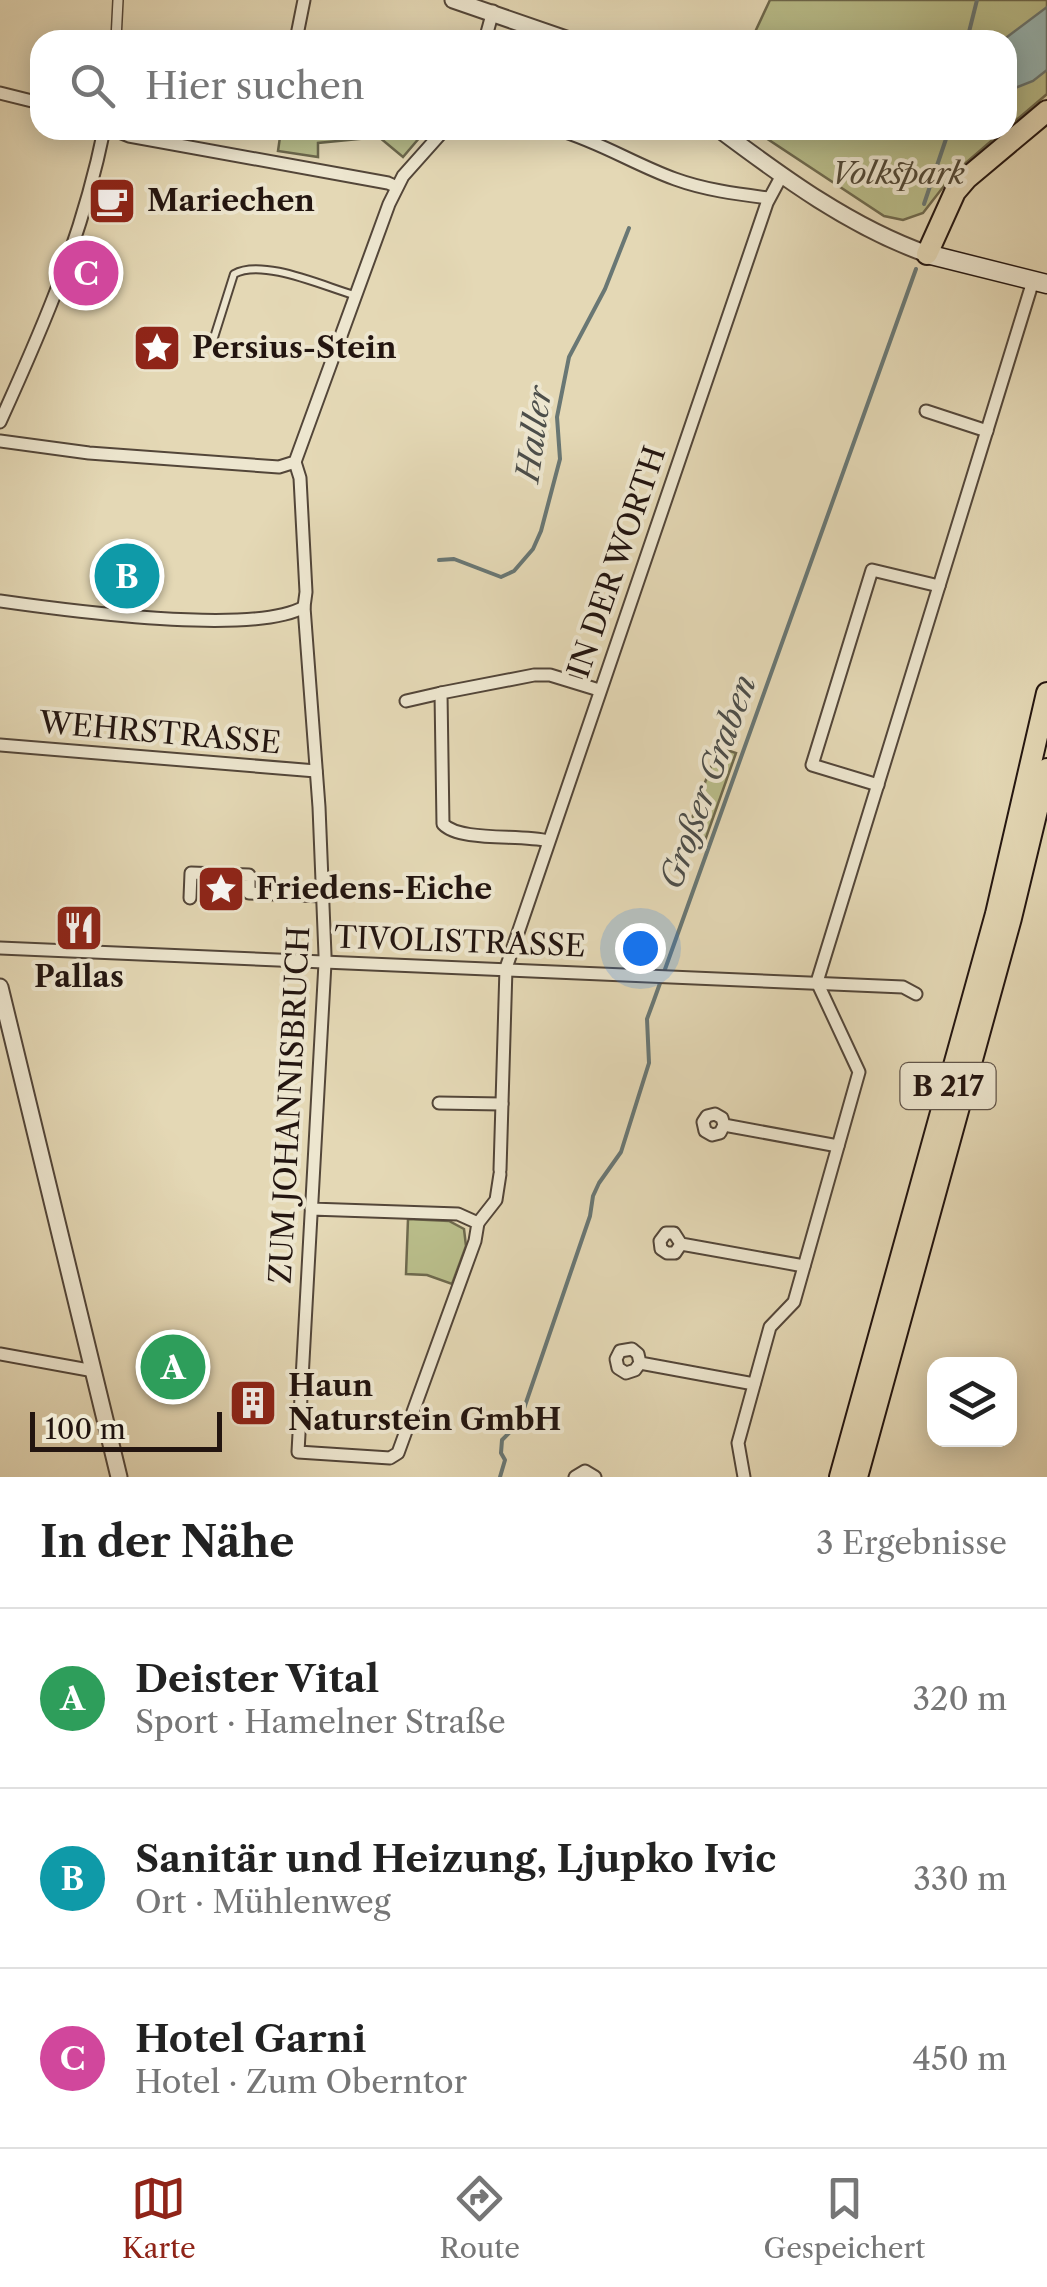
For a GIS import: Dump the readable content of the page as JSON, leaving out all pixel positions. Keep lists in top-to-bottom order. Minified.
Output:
{"streets":{"highway":["B 217"],"street":["IN DER WORTH","WEHRSTRASSE","TIVOLISTRASSE","ZUM JOHANNISBRUCH"]},"crossings":[["IN DER WORTH","TIVOLISTRASSE"],["IN DER WORTH","ZUM JOHANNISBRUCH"],["WEHRSTRASSE","ZUM JOHANNISBRUCH"],["TIVOLISTRASSE","ZUM JOHANNISBRUCH"]],"water":["Haller","Großer Graben"],"parks":["Volkspark"],"places":{"cafe":["Mariechen"],"place":["Persius-Stein","Friedens-Eiche"],"restaurant":["Pallas"],"building":["Haun Naturstein GmbH"]},"scale_bar":"100 m","page":{"search":"Hier suchen","pins":["C","B","A"],"scale":"100 m","heading":["In der Nähe","3 Ergebnisse"],"list":[{"mark":"A","name":"Deister Vital","note":"Sport · Hamelner Straße","value":"320 m"},{"mark":"B","name":"Sanitär und Heizung, Ljupko Ivic","note":"Ort · Mühlenweg","value":"330 m"},{"mark":"C","name":"Hotel Garni","note":"Hotel · Zum Oberntor","value":"450 m"}],"nav":["Karte","Route","Gespeichert"]}}
